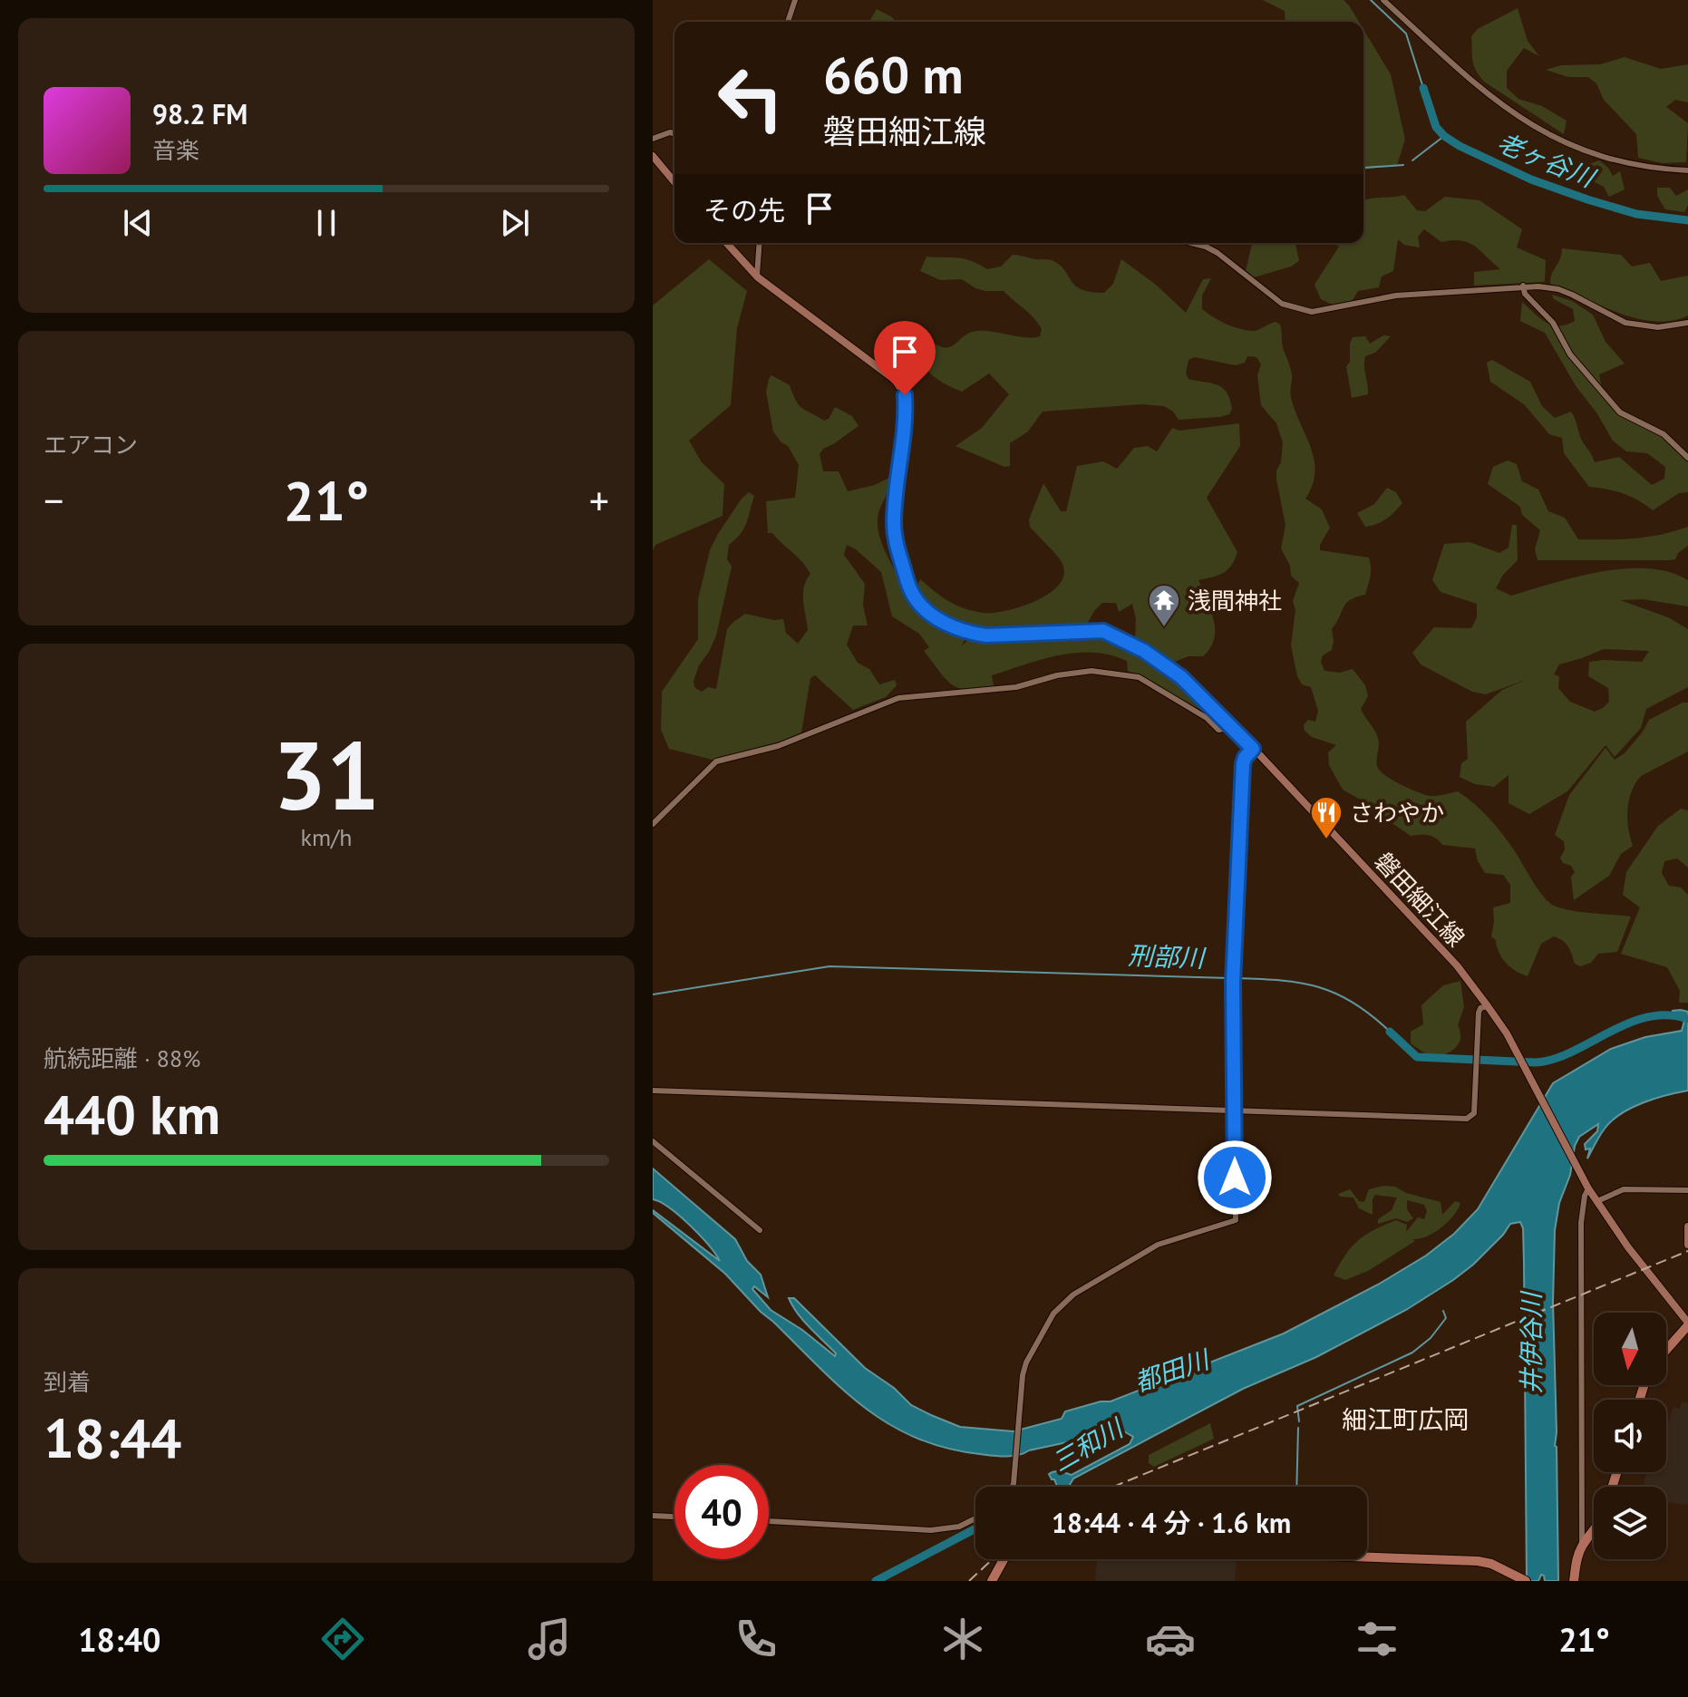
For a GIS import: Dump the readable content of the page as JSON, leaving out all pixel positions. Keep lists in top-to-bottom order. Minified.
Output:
{"streets":{"main road":["磐田細江線"]},"districts":["細江町広岡"],"water":["老ヶ谷川","刑部川","井伊谷川","都田川","三和川"],"places":{"temple":["浅間神社"],"restaurant":["さわやか"]},"north":"bottom","page":{"turn":["660 m","磐田細江線"],"song":["98.2 FM","音楽"],"then":"その先","tile":["エアコン",["31","km/h"],["航続距離 · 88%","440 km"],["到着","18:44"]],"heat":["−","21°","+"],"limit":"40","trip":"18:44 · 4 分 · 1.6 km","tabs":["18:40","21°"]}}
